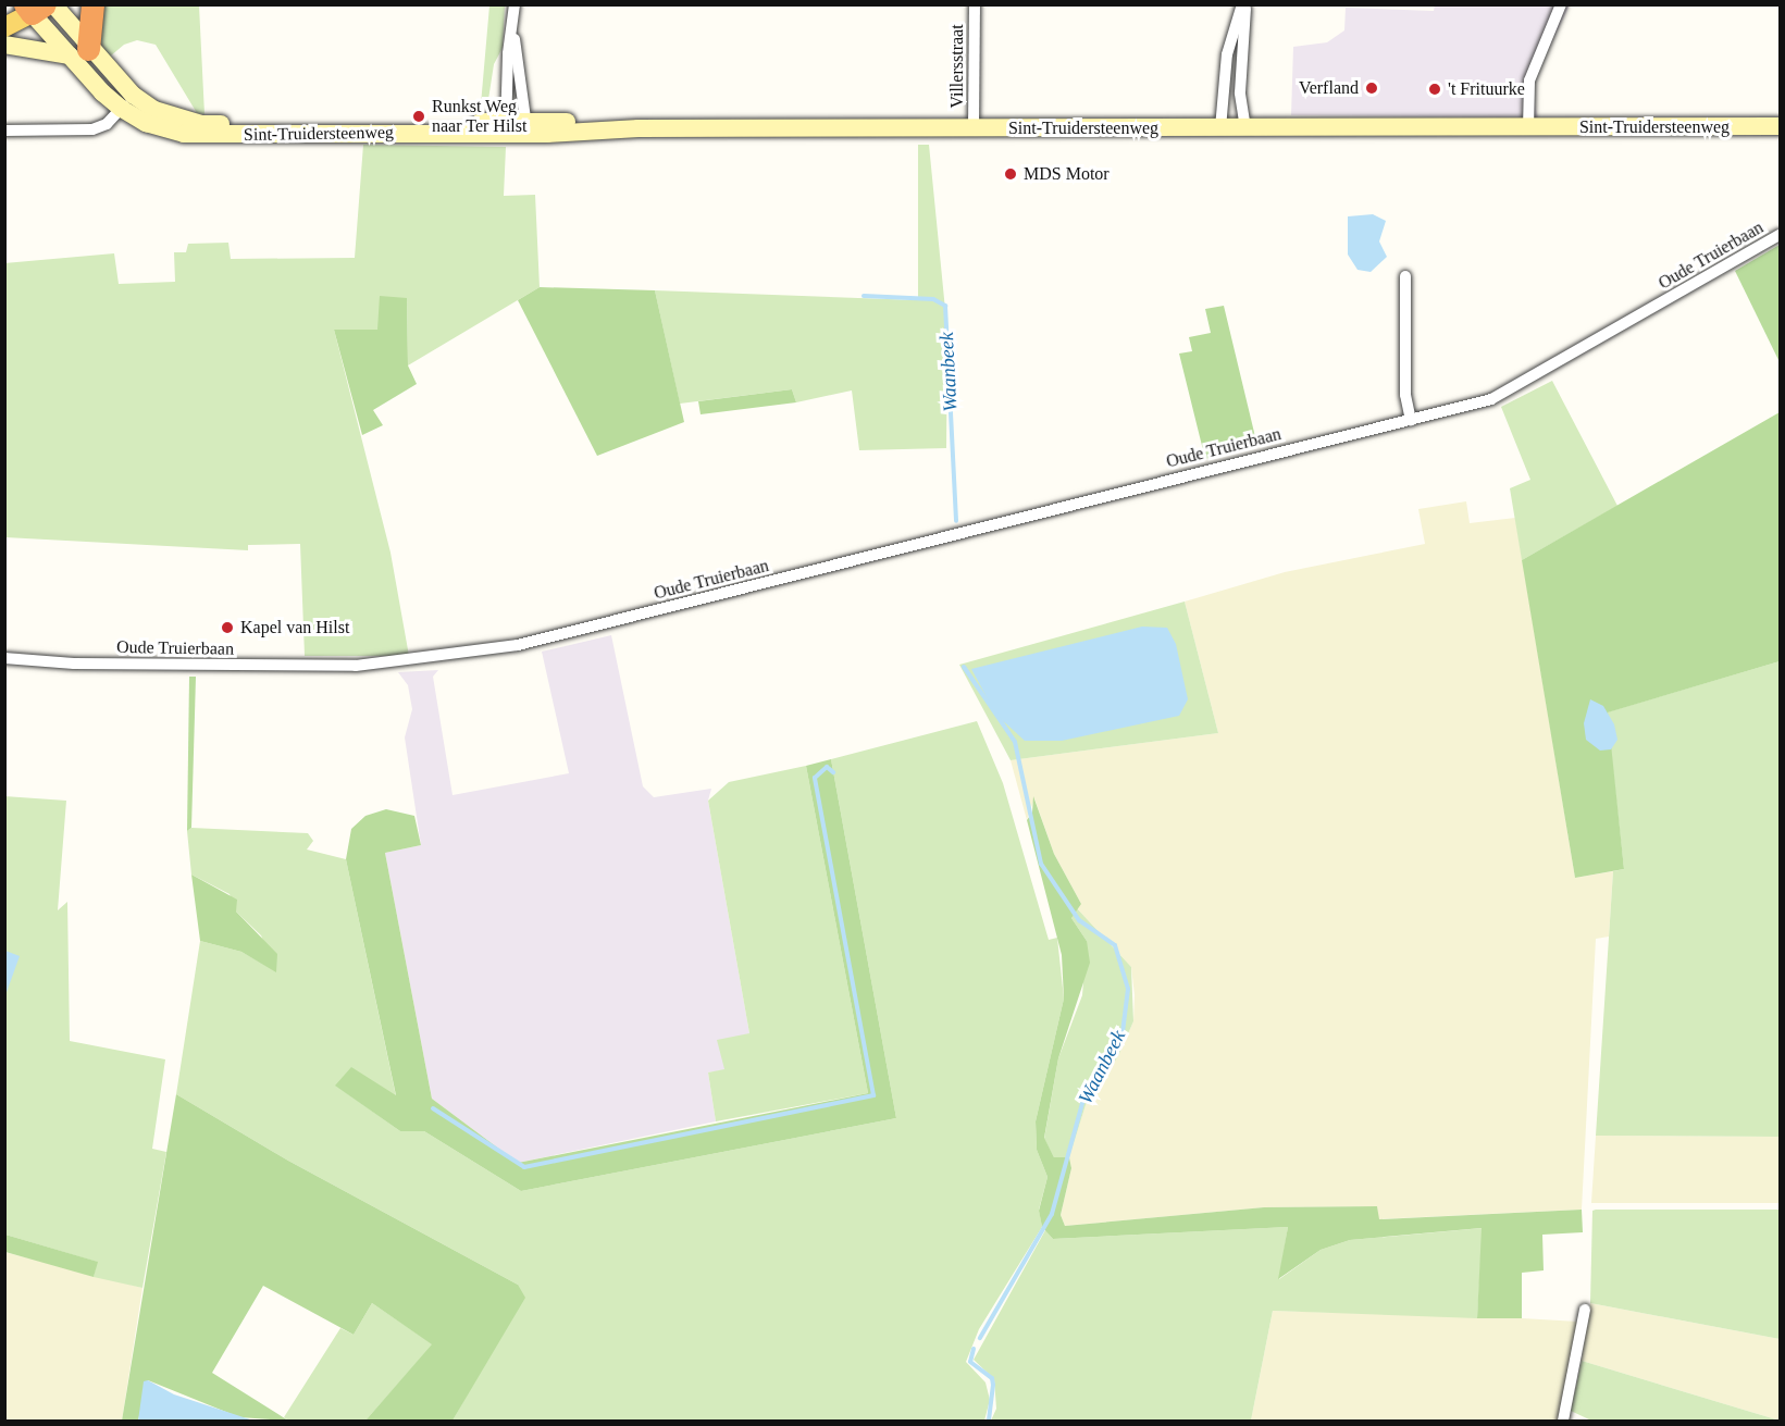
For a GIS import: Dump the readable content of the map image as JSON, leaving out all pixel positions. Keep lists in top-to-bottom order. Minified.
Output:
{"streets":{"main road":["Sint-Truidersteenweg"],"street":["Villersstraat","Oude Truierbaan"]},"crossings":[["Villersstraat","Sint-Truidersteenweg"]],"water":["Waanbeek"],"places":["Verfland","'t Frituurke","Runkst Weg naar Ter Hilst","MDS Motor","Kapel van Hilst"]}
